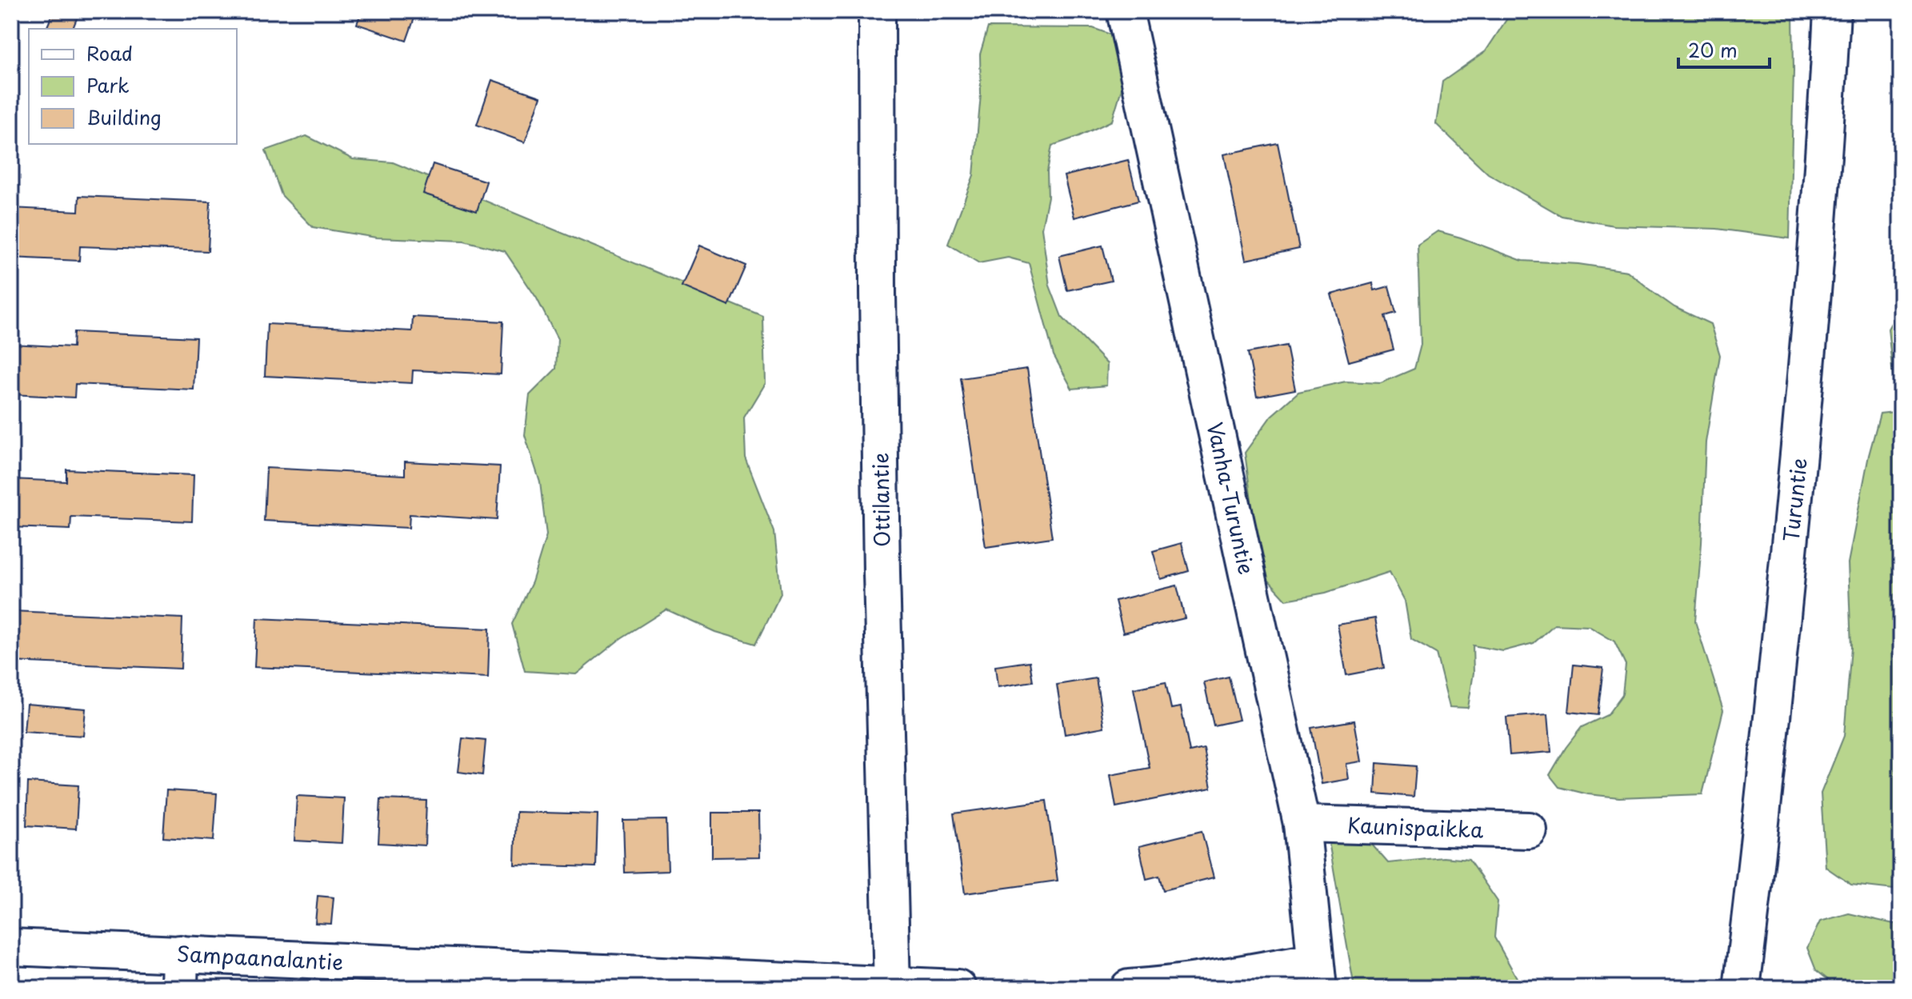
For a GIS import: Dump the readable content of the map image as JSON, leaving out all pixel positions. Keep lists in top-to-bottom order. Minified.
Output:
{"streets":{"main road":["Vanha-Turuntie","Ottilantie","Turuntie","Kaunispaikka","Sampaanalantie"]},"crossings":[["Vanha-Turuntie","Kaunispaikka"],["Ottilantie","Sampaanalantie"]],"legend":["Road","Park","Building"],"scale_bar":"20 m"}
